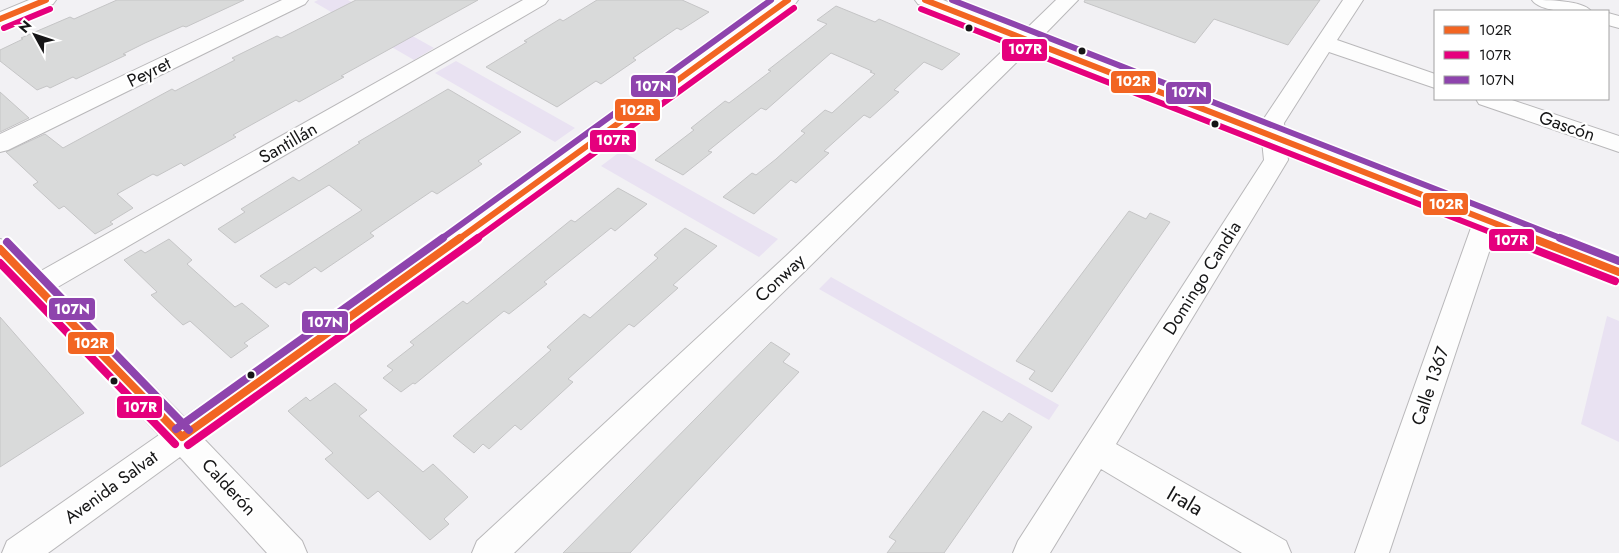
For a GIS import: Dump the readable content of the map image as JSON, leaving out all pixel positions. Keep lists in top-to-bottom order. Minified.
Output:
{"streets":{"street":["Peyret","Gascón","Santillán","Conway","Domingo Candia","Calle 1367","Avenida Salvat","Calderón","Irala"]},"crossings":[["Santillán","Calderón"],["Domingo Candia","Irala"],["Avenida Salvat","Calderón"]],"lines":["transit line 102R","transit line 107N","transit line 107R"],"legend":["102R","107R","107N"],"north":"top left"}
